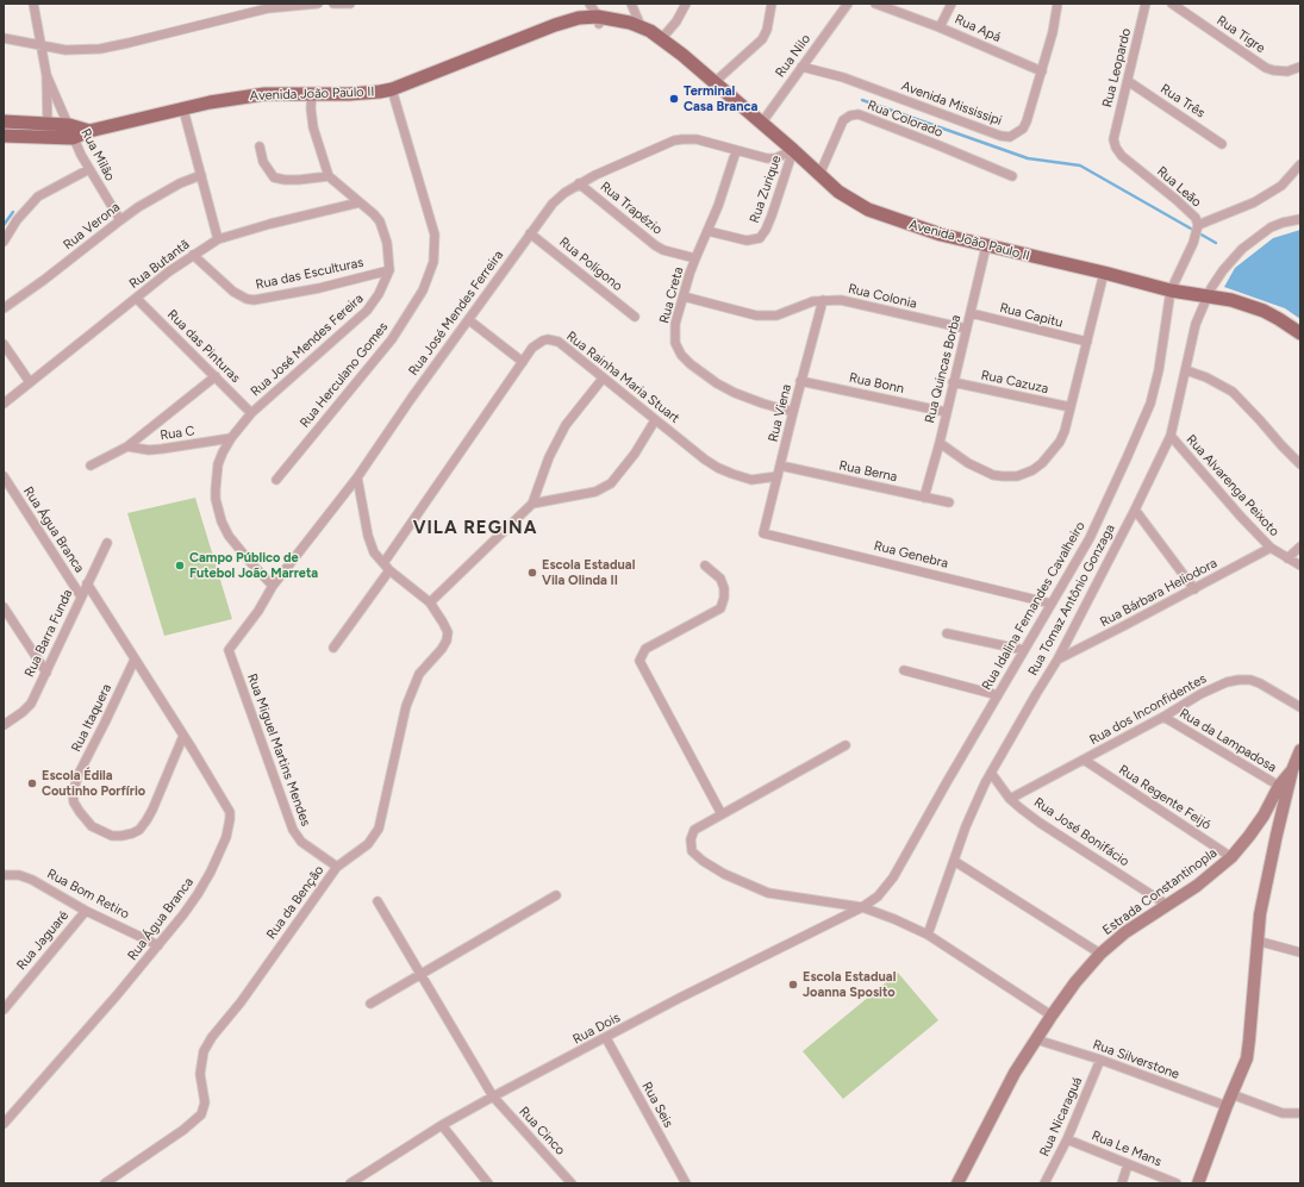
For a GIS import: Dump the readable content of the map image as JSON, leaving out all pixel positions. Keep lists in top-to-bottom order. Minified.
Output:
{"streets":{"main road":["Avenida João Paulo II"],"street":["Rua Apá","Rua Tigre","Rua Nilo","Rua Leopardo","Rua Três","Avenida Mississipi","Rua Colorado","Rua Milão","Rua Leão","Rua Zurique","Rua Trapézio","Rua Verona","Rua Butantã","Rua Poligono","Rua das Esculturas","Rua Creta","Rua Colonia","Rua José Mendes Ferreira","Rua Capitu","Rua José Mendes Fereira","Rua das Pinturas","Rua Quincas Borba","Rua Herculano Gomes","Rua Rainha Maria Stuart","Rua Cazuza","Rua Bonn","Rua Viena","Rua C","Rua Berna","Rua Alvarenga Peixoto","Rua Água Branca","Rua Genebra","Rua Bárbara Heliodora","Rua Tomaz Antônio Gonzaga","Rua Idalina Fernandes Cavalheiro","Rua Barra Funda","Rua dos Inconfidentes","Rua Itaquera","Rua da Lampadosa","Rua Miguel Martins Mendes","Rua Regente Feijó","Rua José Bonifácio","Estrada Constantinopla","Rua Bom Retiro","Rua da Benção","Rua Jaguaré","Rua Dois","Rua Silverstone","Rua Seis","Rua Nicaraguá","Rua Cinco","Rua Le Mans"]},"crossings":[["Rua Apá","Avenida Mississipi"],["Rua Nilo","Avenida João Paulo II"],["Rua Nilo","Avenida Mississipi"],["Rua Leopardo","Rua Três"],["Rua Leopardo","Rua Leão"],["Avenida João Paulo II","Rua Colorado"],["Avenida João Paulo II","Rua Milão"],["Avenida João Paulo II","Rua Leão"],["Avenida João Paulo II","Rua Zurique"],["Avenida João Paulo II","Rua José Mendes Ferreira"],["Avenida João Paulo II","Rua Quincas Borba"],["Avenida João Paulo II","Rua Herculano Gomes"],["Avenida João Paulo II","Rua Tomaz Antônio Gonzaga"],["Avenida João Paulo II","Rua Idalina Fernandes Cavalheiro"],["Rua Milão","Rua Verona"],["Rua Leão","Rua Idalina Fernandes Cavalheiro"],["Rua Zurique","Rua Creta"],["Rua Zurique","Rua José Mendes Ferreira"],["Rua Trapézio","Rua Creta"],["Rua Trapézio","Rua José Mendes Ferreira"],["Rua Butantã","Rua das Esculturas"],["Rua Butantã","Rua José Mendes Fereira"],["Rua Butantã","Rua das Pinturas"],["Rua Poligono","Rua José Mendes Ferreira"],["Rua das Esculturas","Rua José Mendes Fereira"],["Rua Creta","Rua Colonia"],["Rua Creta","Rua José Mendes Ferreira"],["Rua Creta","Rua Viena"],["Rua Colonia","Rua Quincas Borba"],["Rua Colonia","Rua Viena"],["Rua José Mendes Ferreira","Rua José Mendes Fereira"],["Rua José Mendes Ferreira","Rua Miguel Martins Mendes"],["Rua José Mendes Ferreira","Rua da Benção"],["Rua Capitu","Rua Quincas Borba"],["Rua José Mendes Fereira","Rua das Pinturas"],["Rua José Mendes Fereira","Rua C"],["Rua Quincas Borba","Rua Cazuza"],["Rua Quincas Borba","Rua Bonn"],["Rua Quincas Borba","Rua Berna"],["Rua Rainha Maria Stuart","Rua Viena"],["Rua Rainha Maria Stuart","Rua da Benção"],["Rua Bonn","Rua Viena"],["Rua Viena","Rua Berna"],["Rua Viena","Rua Genebra"],["Rua Alvarenga Peixoto","Rua Bárbara Heliodora"],["Rua Alvarenga Peixoto","Rua Tomaz Antônio Gonzaga"],["Rua Água Branca","Rua Barra Funda"],["Rua Água Branca","Rua Itaquera"],["Rua Água Branca","Rua Bom Retiro"],["Rua Genebra","Rua Idalina Fernandes Cavalheiro"],["Rua Bárbara Heliodora","Rua Tomaz Antônio Gonzaga"],["Rua Tomaz Antônio Gonzaga","Rua José Bonifácio"],["Rua Idalina Fernandes Cavalheiro","Rua Dois"],["Rua dos Inconfidentes","Rua da Lampadosa"],["Rua dos Inconfidentes","Rua Regente Feijó"],["Rua dos Inconfidentes","Rua José Bonifácio"],["Rua da Lampadosa","Estrada Constantinopla"],["Rua Miguel Martins Mendes","Rua da Benção"],["Rua Regente Feijó","Estrada Constantinopla"],["Rua José Bonifácio","Estrada Constantinopla"],["Estrada Constantinopla","Rua Silverstone"],["Rua Bom Retiro","Rua Jaguaré"],["Rua Dois","Rua Seis"],["Rua Dois","Rua Cinco"],["Rua Silverstone","Rua Nicaraguá"],["Rua Nicaraguá","Rua Le Mans"]],"districts":["VILA REGINA"],"places":["Terminal Casa Branca","Campo Público de Futebol João Marreta","Escola Estadual Vila Olinda II","Escola Édila Coutinho Porfírio","Escola Estadual Joanna Sposito"]}
